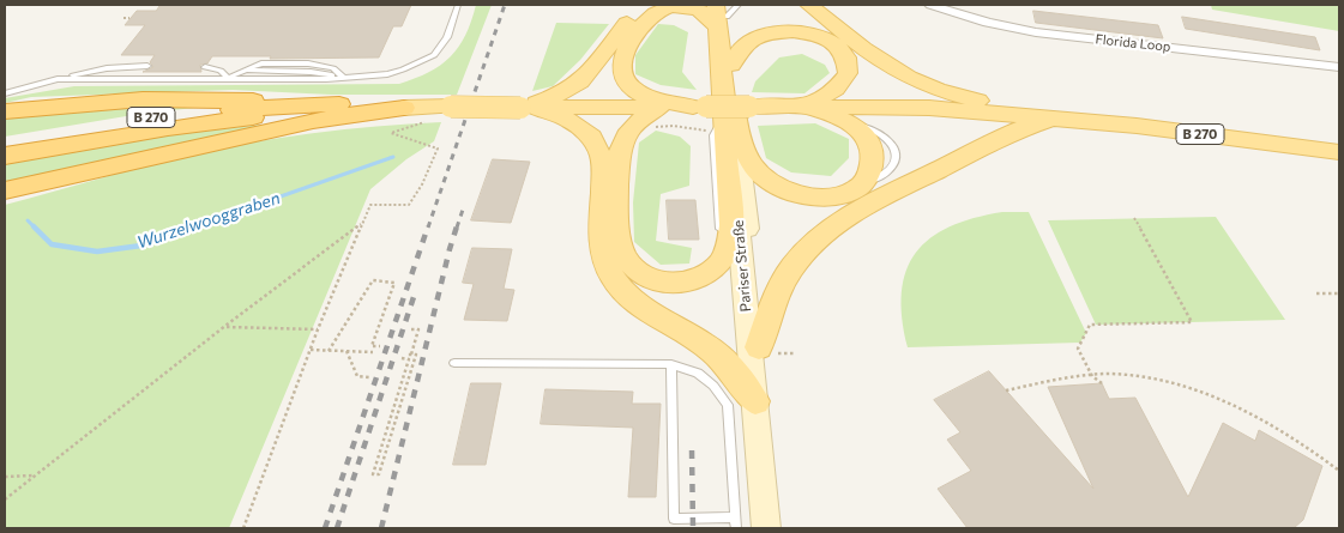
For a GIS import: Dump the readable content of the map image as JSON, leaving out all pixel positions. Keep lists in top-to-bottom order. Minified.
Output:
{"streets":{"highway":["B 270"],"main road":["Pariser Straße"],"street":["Florida Loop"]},"crossings":[["B 270","Pariser Straße"]],"water":["Wurzelwooggraben"]}
